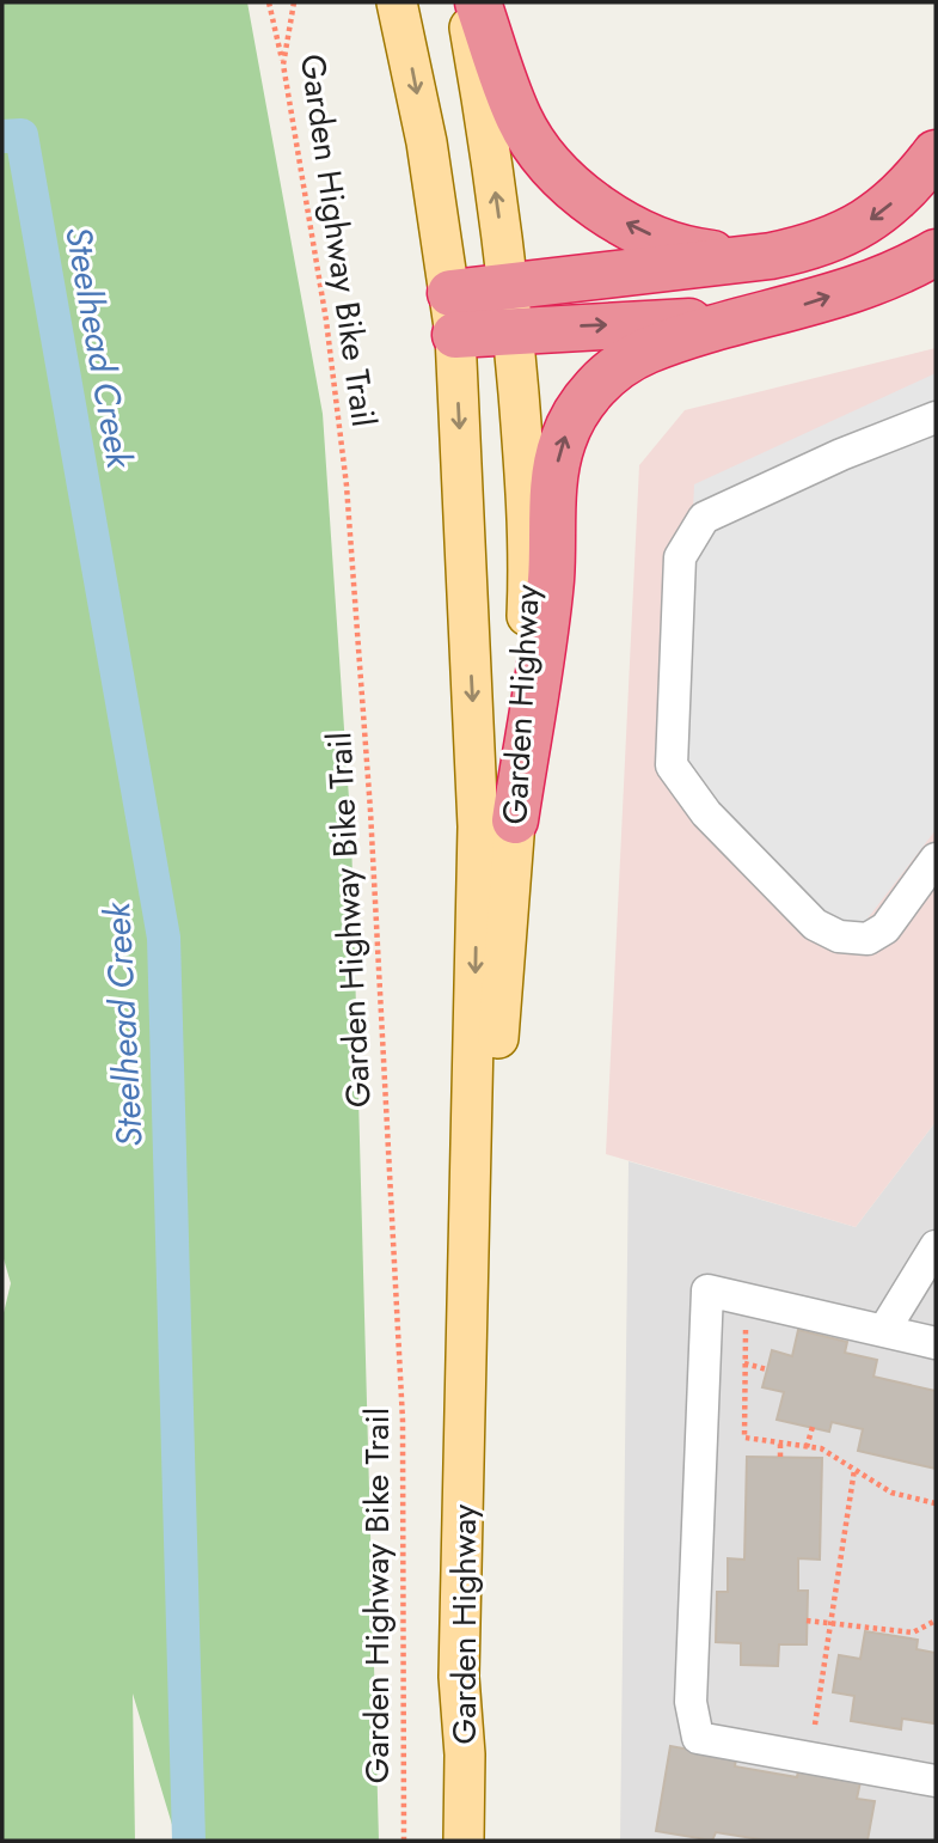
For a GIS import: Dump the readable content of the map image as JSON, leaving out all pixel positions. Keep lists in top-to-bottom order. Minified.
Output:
{"streets":{"main road":["Garden Highway"],"path":["Garden Highway Bike Trail"]},"water":["Steelhead Creek"]}
